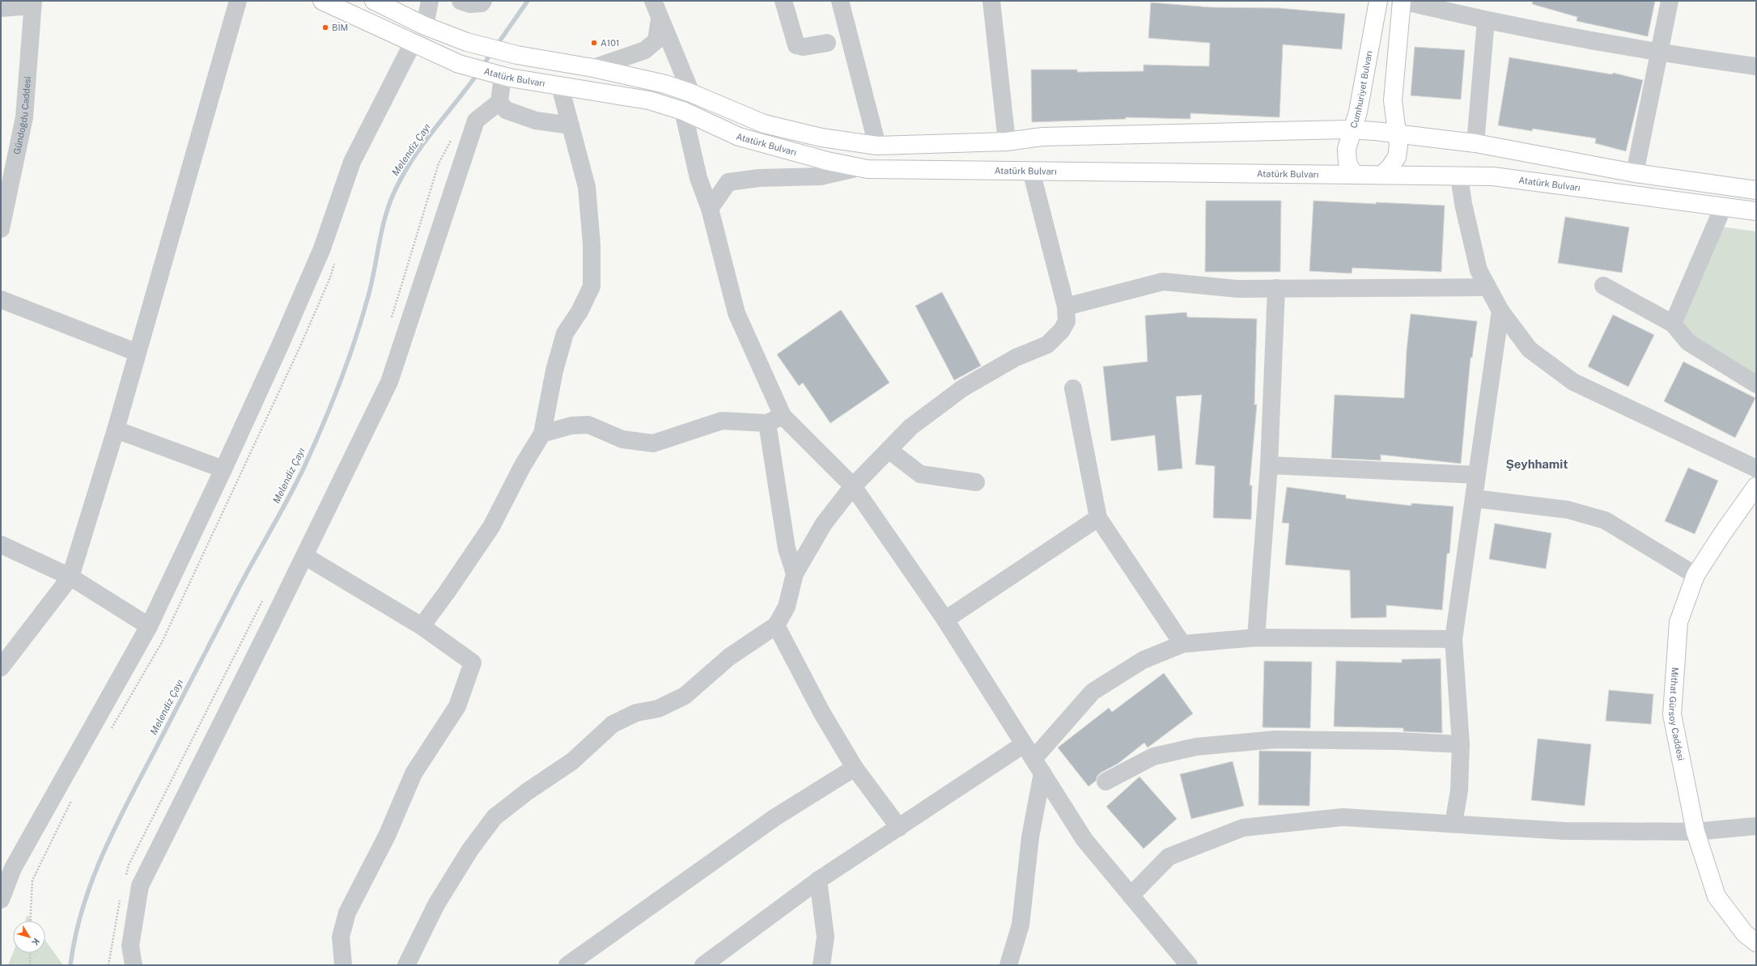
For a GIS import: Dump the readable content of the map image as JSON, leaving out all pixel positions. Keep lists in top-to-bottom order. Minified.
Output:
{"streets":{"main road":["Atatürk Bulvarı","Cumhuriyet Bulvarı","Mithat Gürsoy Caddesi"],"street":["Gündoğdu Caddesi"]},"crossings":[["Atatürk Bulvarı","Cumhuriyet Bulvarı"]],"districts":["Şeyhhamit"],"water":["Melendiz Çayı"],"places":["BİM","A101"],"north":"bottom right"}
